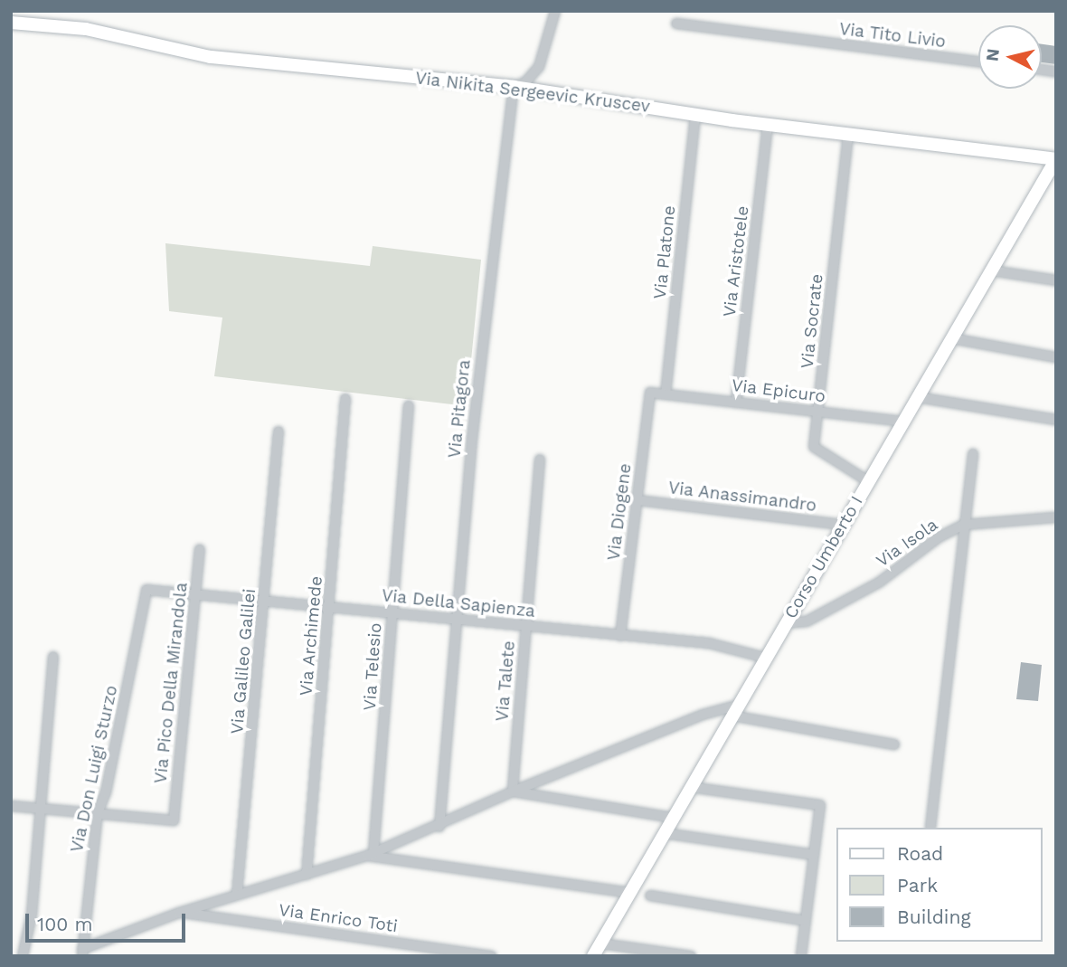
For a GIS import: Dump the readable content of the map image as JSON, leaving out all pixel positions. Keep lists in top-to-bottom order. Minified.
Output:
{"streets":{"main road":["Via Nikita Sergeevic Kruscev","Corso Umberto I"],"street":["Via Tito Livio","Via Platone","Via Aristotele","Via Socrate","Via Epicuro","Via Pitagora","Via Anassimandro","Via Diogene","Via Isola","Via Della Sapienza","Via Archimede","Via Galileo Galilei","Via Telesio","Via Talete","Via Pico Della Mirandola","Via Don Luigi Sturzo","Via Enrico Toti"]},"crossings":[["Via Nikita Sergeevic Kruscev","Via Platone"],["Via Nikita Sergeevic Kruscev","Via Aristotele"],["Via Nikita Sergeevic Kruscev","Via Socrate"],["Via Nikita Sergeevic Kruscev","Via Pitagora"],["Via Nikita Sergeevic Kruscev","Corso Umberto I"],["Via Platone","Via Epicuro"],["Via Aristotele","Via Epicuro"],["Via Socrate","Via Epicuro"],["Via Socrate","Corso Umberto I"],["Via Epicuro","Via Diogene"],["Via Epicuro","Corso Umberto I"],["Via Pitagora","Via Della Sapienza"],["Via Anassimandro","Via Diogene"],["Via Anassimandro","Corso Umberto I"],["Via Diogene","Via Della Sapienza"],["Via Isola","Corso Umberto I"],["Corso Umberto I","Via Della Sapienza"],["Via Della Sapienza","Via Archimede"],["Via Della Sapienza","Via Galileo Galilei"],["Via Della Sapienza","Via Telesio"],["Via Della Sapienza","Via Talete"],["Via Della Sapienza","Via Pico Della Mirandola"],["Via Della Sapienza","Via Don Luigi Sturzo"],["Via Pico Della Mirandola","Via Don Luigi Sturzo"]],"legend":["Road","Park","Building"],"scale_bar":"100 m","north":"left"}
